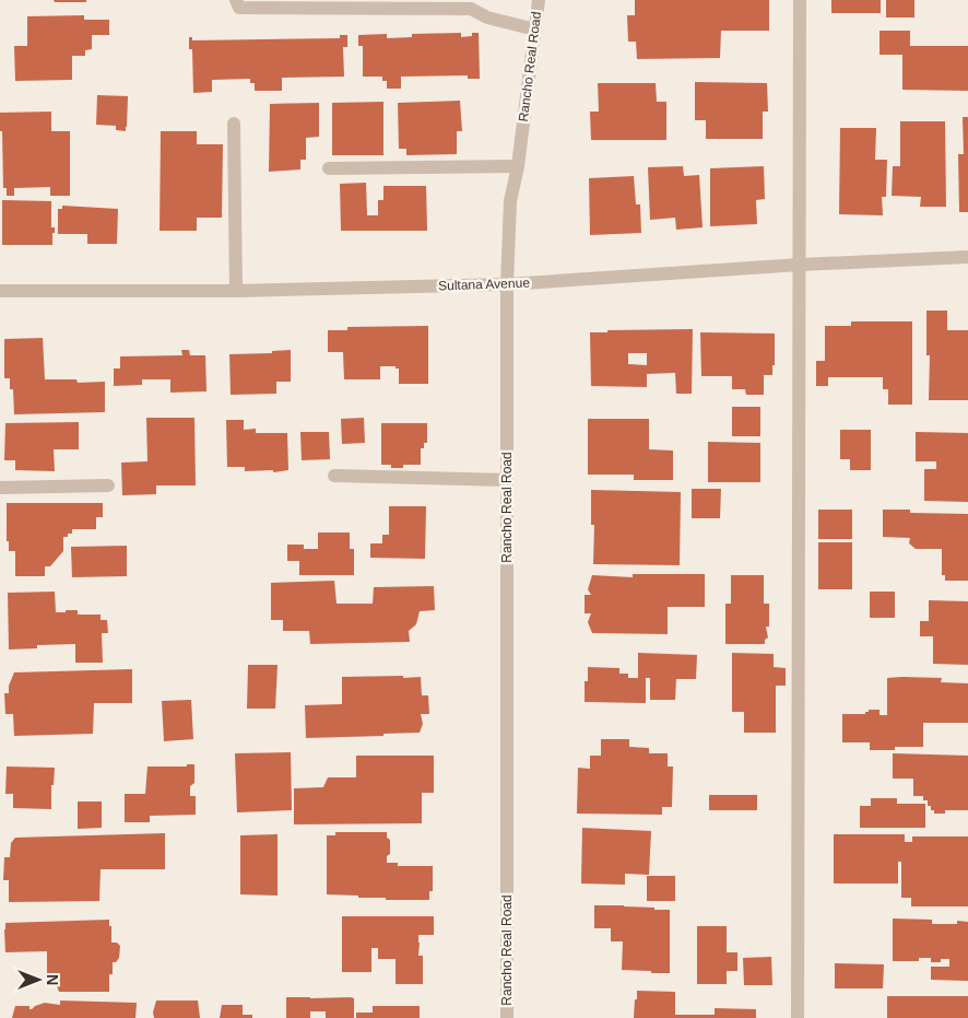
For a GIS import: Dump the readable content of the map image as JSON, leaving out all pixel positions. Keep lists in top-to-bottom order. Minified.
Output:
{"streets":{"street":["Rancho Real Road","Sultana Avenue"]},"crossings":[["Rancho Real Road","Sultana Avenue"]],"north":"right"}
